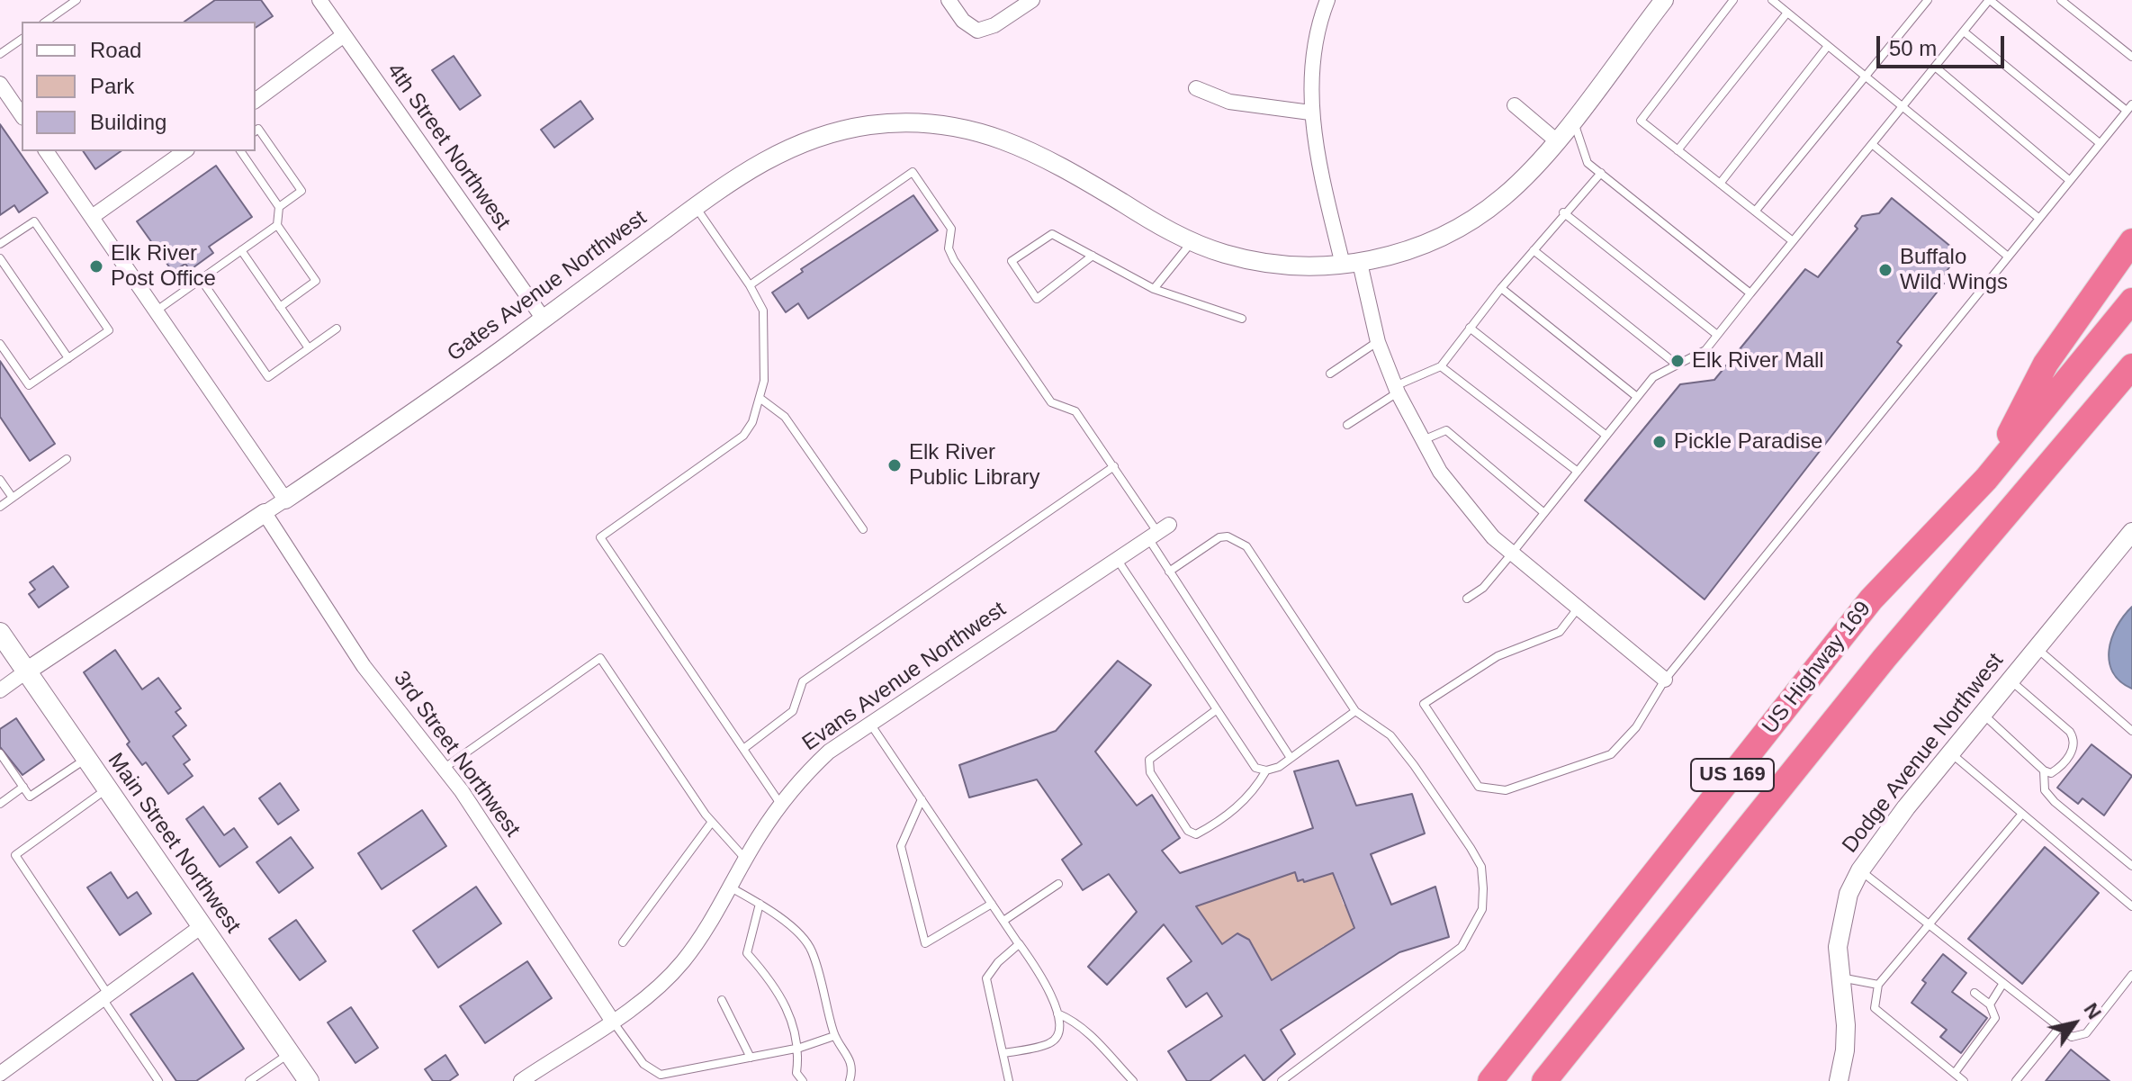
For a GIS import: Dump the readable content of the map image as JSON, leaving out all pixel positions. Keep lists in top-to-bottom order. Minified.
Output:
{"streets":{"highway":["US Highway 169","US 169"],"main road":["Main Street Northwest"],"street":["4th Street Northwest","Gates Avenue Northwest","Evans Avenue Northwest","Dodge Avenue Northwest","3rd Street Northwest"]},"crossings":[["4th Street Northwest","Gates Avenue Northwest"],["Evans Avenue Northwest","3rd Street Northwest"]],"places":["Elk River Post Office","Buffalo Wild Wings","Elk River Mall","Pickle Paradise","Elk River Public Library"],"legend":["Road","Park","Building"],"scale_bar":"50 m","north":"top right"}
